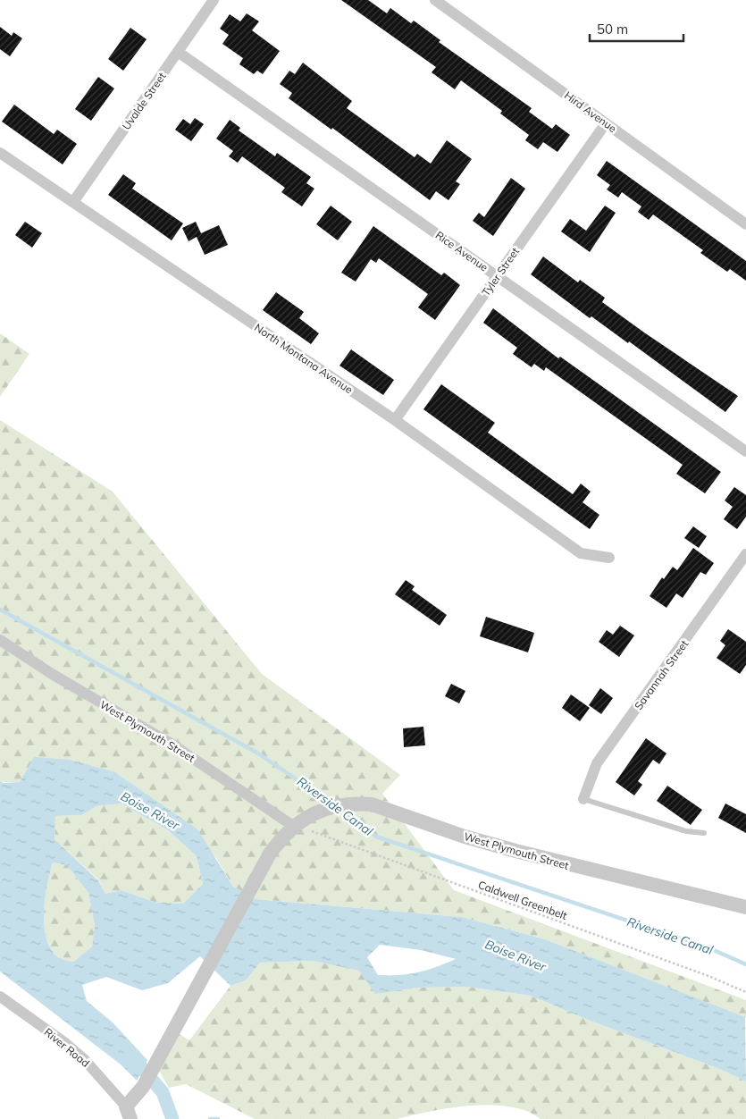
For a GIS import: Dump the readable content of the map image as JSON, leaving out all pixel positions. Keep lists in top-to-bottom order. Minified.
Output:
{"streets":{"street":["Uvalde Street","Hird Avenue","Rice Avenue","Tyler Street","North Montana Avenue","Savannah Street","West Plymouth Street","River Road"],"path":["Caldwell Greenbelt"]},"crossings":[["Uvalde Street","Rice Avenue"],["Uvalde Street","North Montana Avenue"],["Hird Avenue","Tyler Street"],["Rice Avenue","Tyler Street"],["Tyler Street","North Montana Avenue"],["West Plymouth Street","Caldwell Greenbelt"],["West Plymouth Street","River Road"]],"water":["Riverside Canal","Boise River"],"scale_bar":"50 m"}
